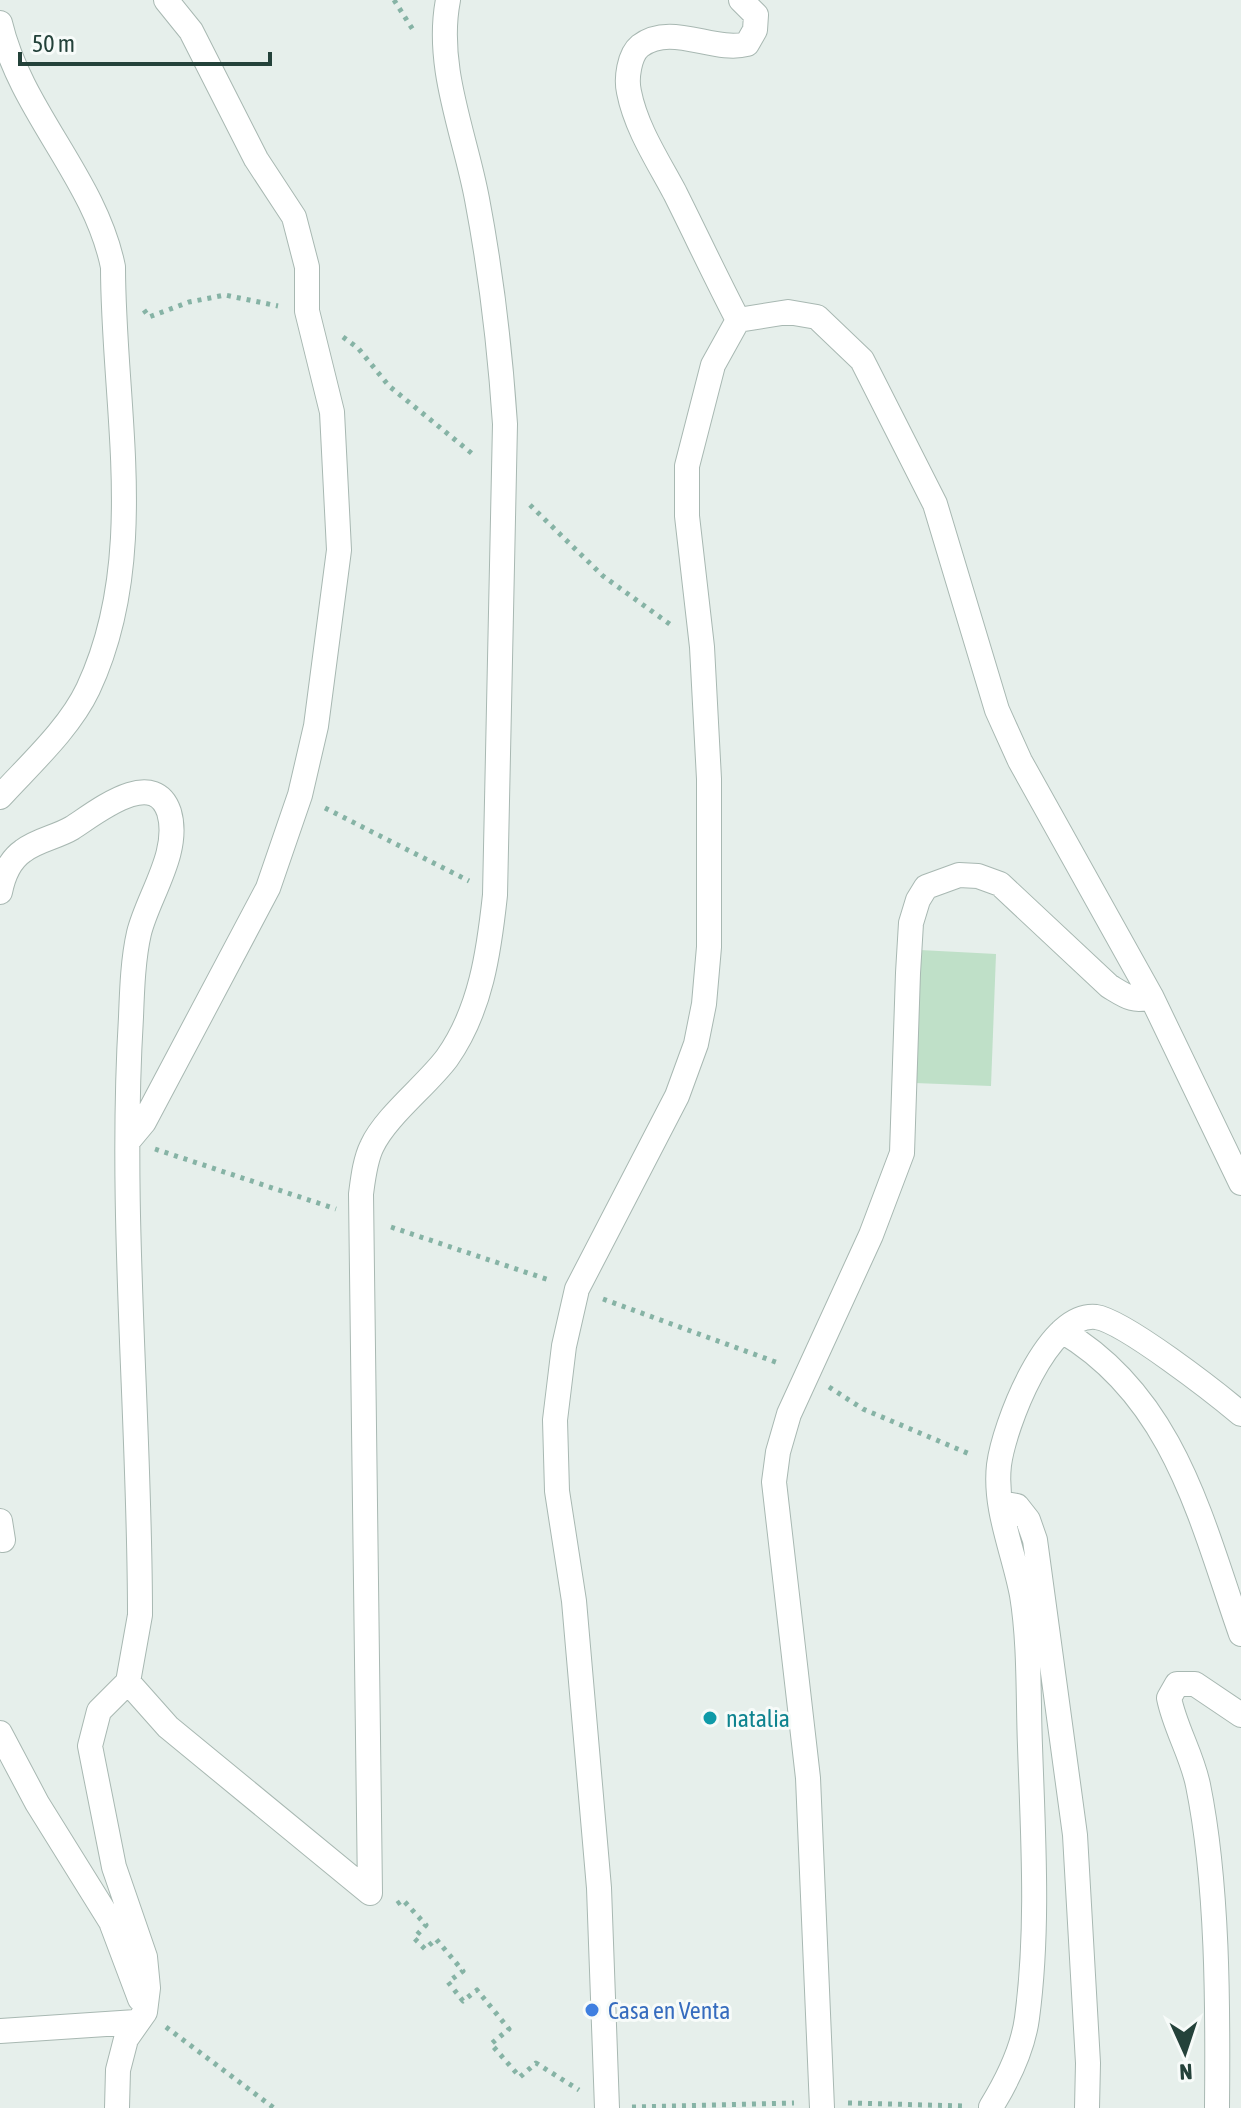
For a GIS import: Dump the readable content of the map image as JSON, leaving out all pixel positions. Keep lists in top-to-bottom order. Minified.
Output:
{"places":["natalia","Casa en Venta"],"scale_bar":"50 m","north":"bottom"}
